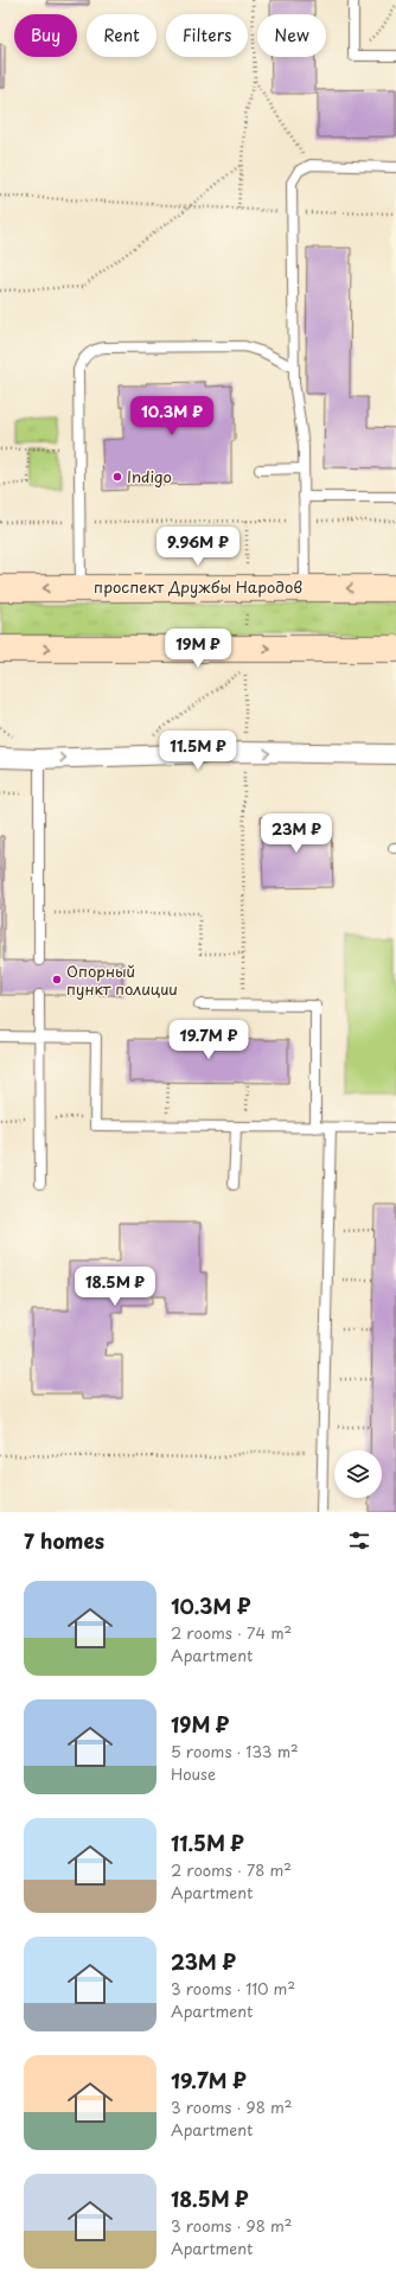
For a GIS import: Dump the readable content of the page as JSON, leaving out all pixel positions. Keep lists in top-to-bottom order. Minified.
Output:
{"streets":{"street":["проспект Дружбы Народов"]},"places":["Indigo","Опорный пункт полиции"],"page":{"chip":["Buy","Rent","Filters","New"],"price":["10.3M ₽","9.96M ₽","19M ₽","11.5M ₽","23M ₽","19.7M ₽","18.5M ₽"],"heading":"7 homes","list":[{"name":"10.3M ₽","note":"2 rooms · 74 m² · Apartment"},{"name":"19M ₽","note":"5 rooms · 133 m² · House"},{"name":"11.5M ₽","note":"2 rooms · 78 m² · Apartment"},{"name":"23M ₽","note":"3 rooms · 110 m² · Apartment"},{"name":"19.7M ₽","note":"3 rooms · 98 m² · Apartment"},{"name":"18.5M ₽","note":"3 rooms · 98 m² · Apartment"}]}}
